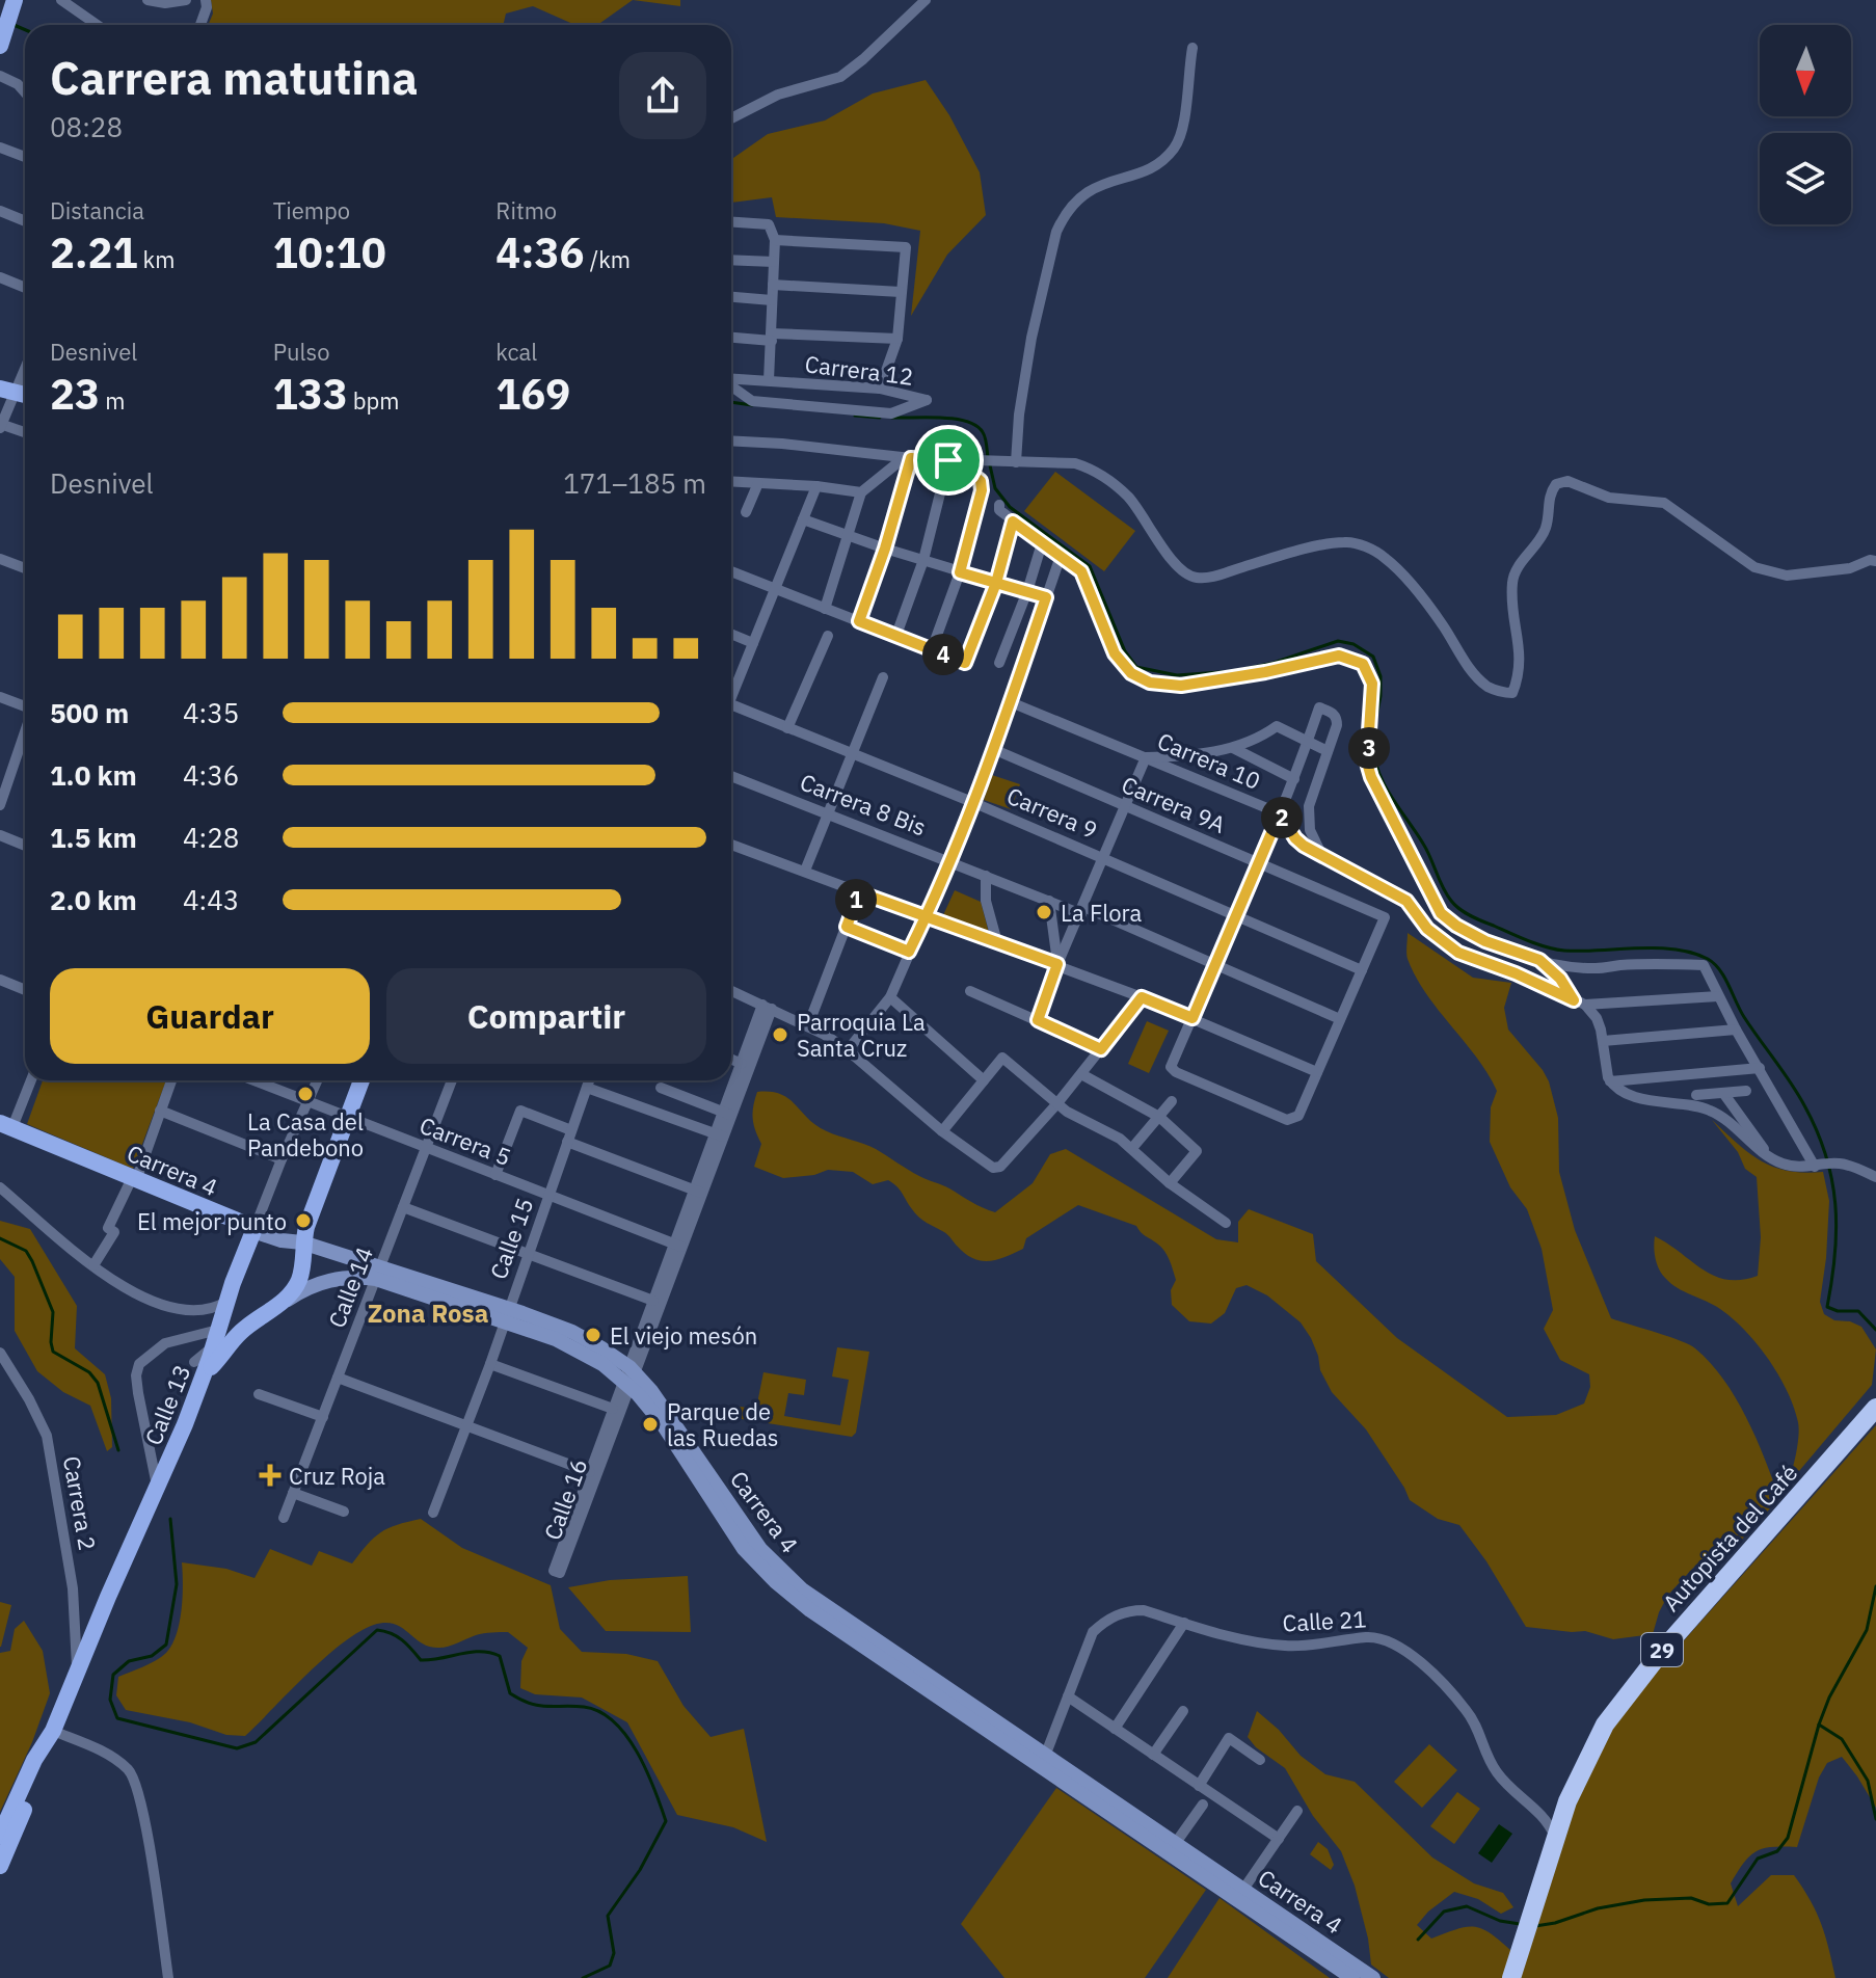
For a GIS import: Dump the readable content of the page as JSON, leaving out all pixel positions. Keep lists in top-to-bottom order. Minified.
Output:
{"streets":{"highway":["Autopista del Café","29"],"main road":["Carrera 4","Calle 13"],"street":["Carrera 12","Carrera 10","Carrera 8 Bis","Carrera 9A","Carrera 9","Carrera 5","Calle 15","Calle 14","Calle 16","Carrera 2","Calle 21"]},"crossings":[["Carrera 9A","Carrera 9"],["Carrera 5","Calle 15"],["Carrera 5","Calle 14"],["Carrera 5","Calle 13"],["Carrera 5","Calle 16"],["Carrera 4","Calle 15"],["Carrera 4","Calle 14"],["Carrera 4","Calle 13"],["Carrera 4","Calle 16"],["Carrera 4","Calle 21"],["Calle 13","Carrera 2"],["Autopista del Café","Calle 21"]],"districts":["Zona Rosa"],"places":{"other":["La Flora","Parroquia La Santa Cruz","La Casa del Pandebono","El mejor punto","El viejo mesón","Parque de las Ruedas"],"health":["Cruz Roja"]},"north":"bottom","page":{"heading":["Carrera matutina","08:28"],"stats":[["Distancia","2.21 km"],["Tiempo","10:10"],["Ritmo","4:36 /km"],["Desnivel","23 m"],["Pulso","133 bpm"],["kcal","169"]],"chart":["Desnivel","171–185 m"],"pins":["4","3","2","1"],"list":[{"name":"500 m","note":"4:35"},{"name":"1.0 km","note":"4:36"},{"name":"1.5 km","note":"4:28"},{"name":"2.0 km","note":"4:43"}],"buttons":["Guardar","Compartir"]}}
